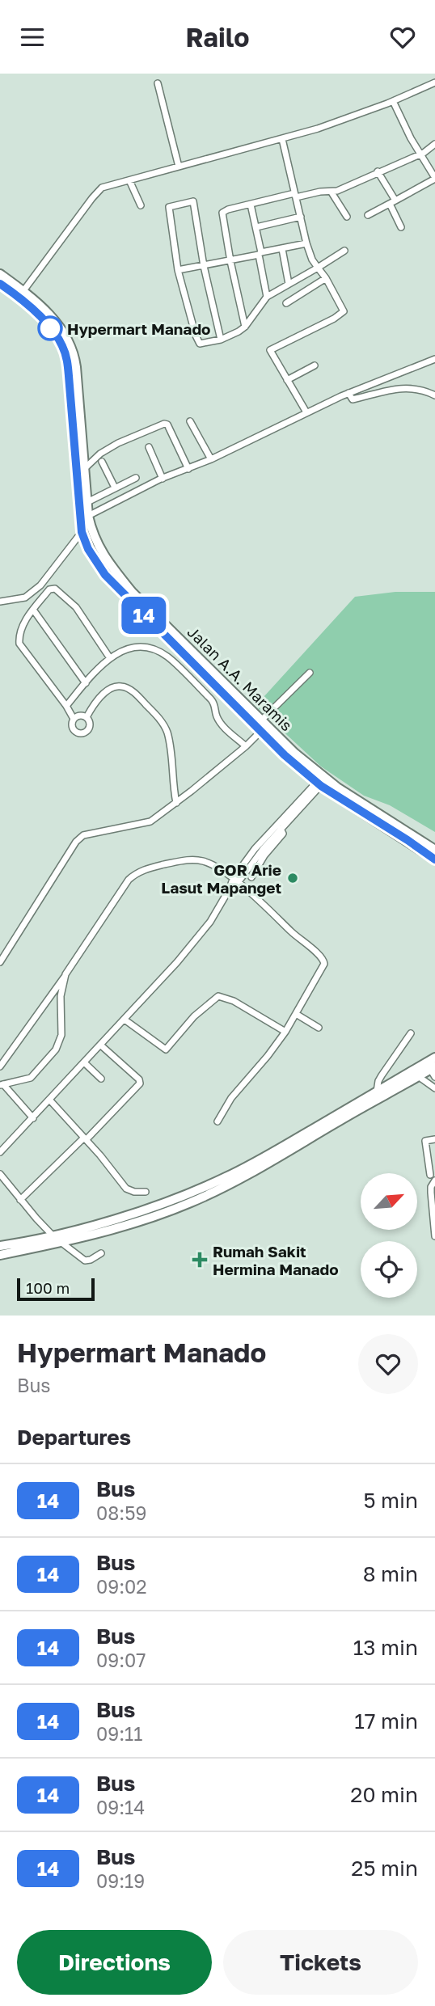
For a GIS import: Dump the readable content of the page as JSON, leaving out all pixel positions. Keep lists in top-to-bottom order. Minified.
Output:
{"streets":{"highway":["Jalan A.A. Maramis"]},"places":{"other":["Hypermart Manado","GOR Arie Lasut Mapanget"],"health":["Rumah Sakit Hermina Manado"]},"lines":["bus line 14"],"scale_bar":"100 m","north":"top right","page":{"header":"Railo","on_map":"14","scale":"100 m","heading":[["Hypermart Manado","Bus"],"Departures"],"list":[{"mark":"14","name":"Bus","note":"08:59","value":"5 min"},{"mark":"14","name":"Bus","note":"09:02","value":"8 min"},{"mark":"14","name":"Bus","note":"09:07","value":"13 min"},{"mark":"14","name":"Bus","note":"09:11","value":"17 min"},{"mark":"14","name":"Bus","note":"09:14","value":"20 min"},{"mark":"14","name":"Bus","note":"09:19","value":"25 min"}],"buttons":["Directions","Tickets"]}}
